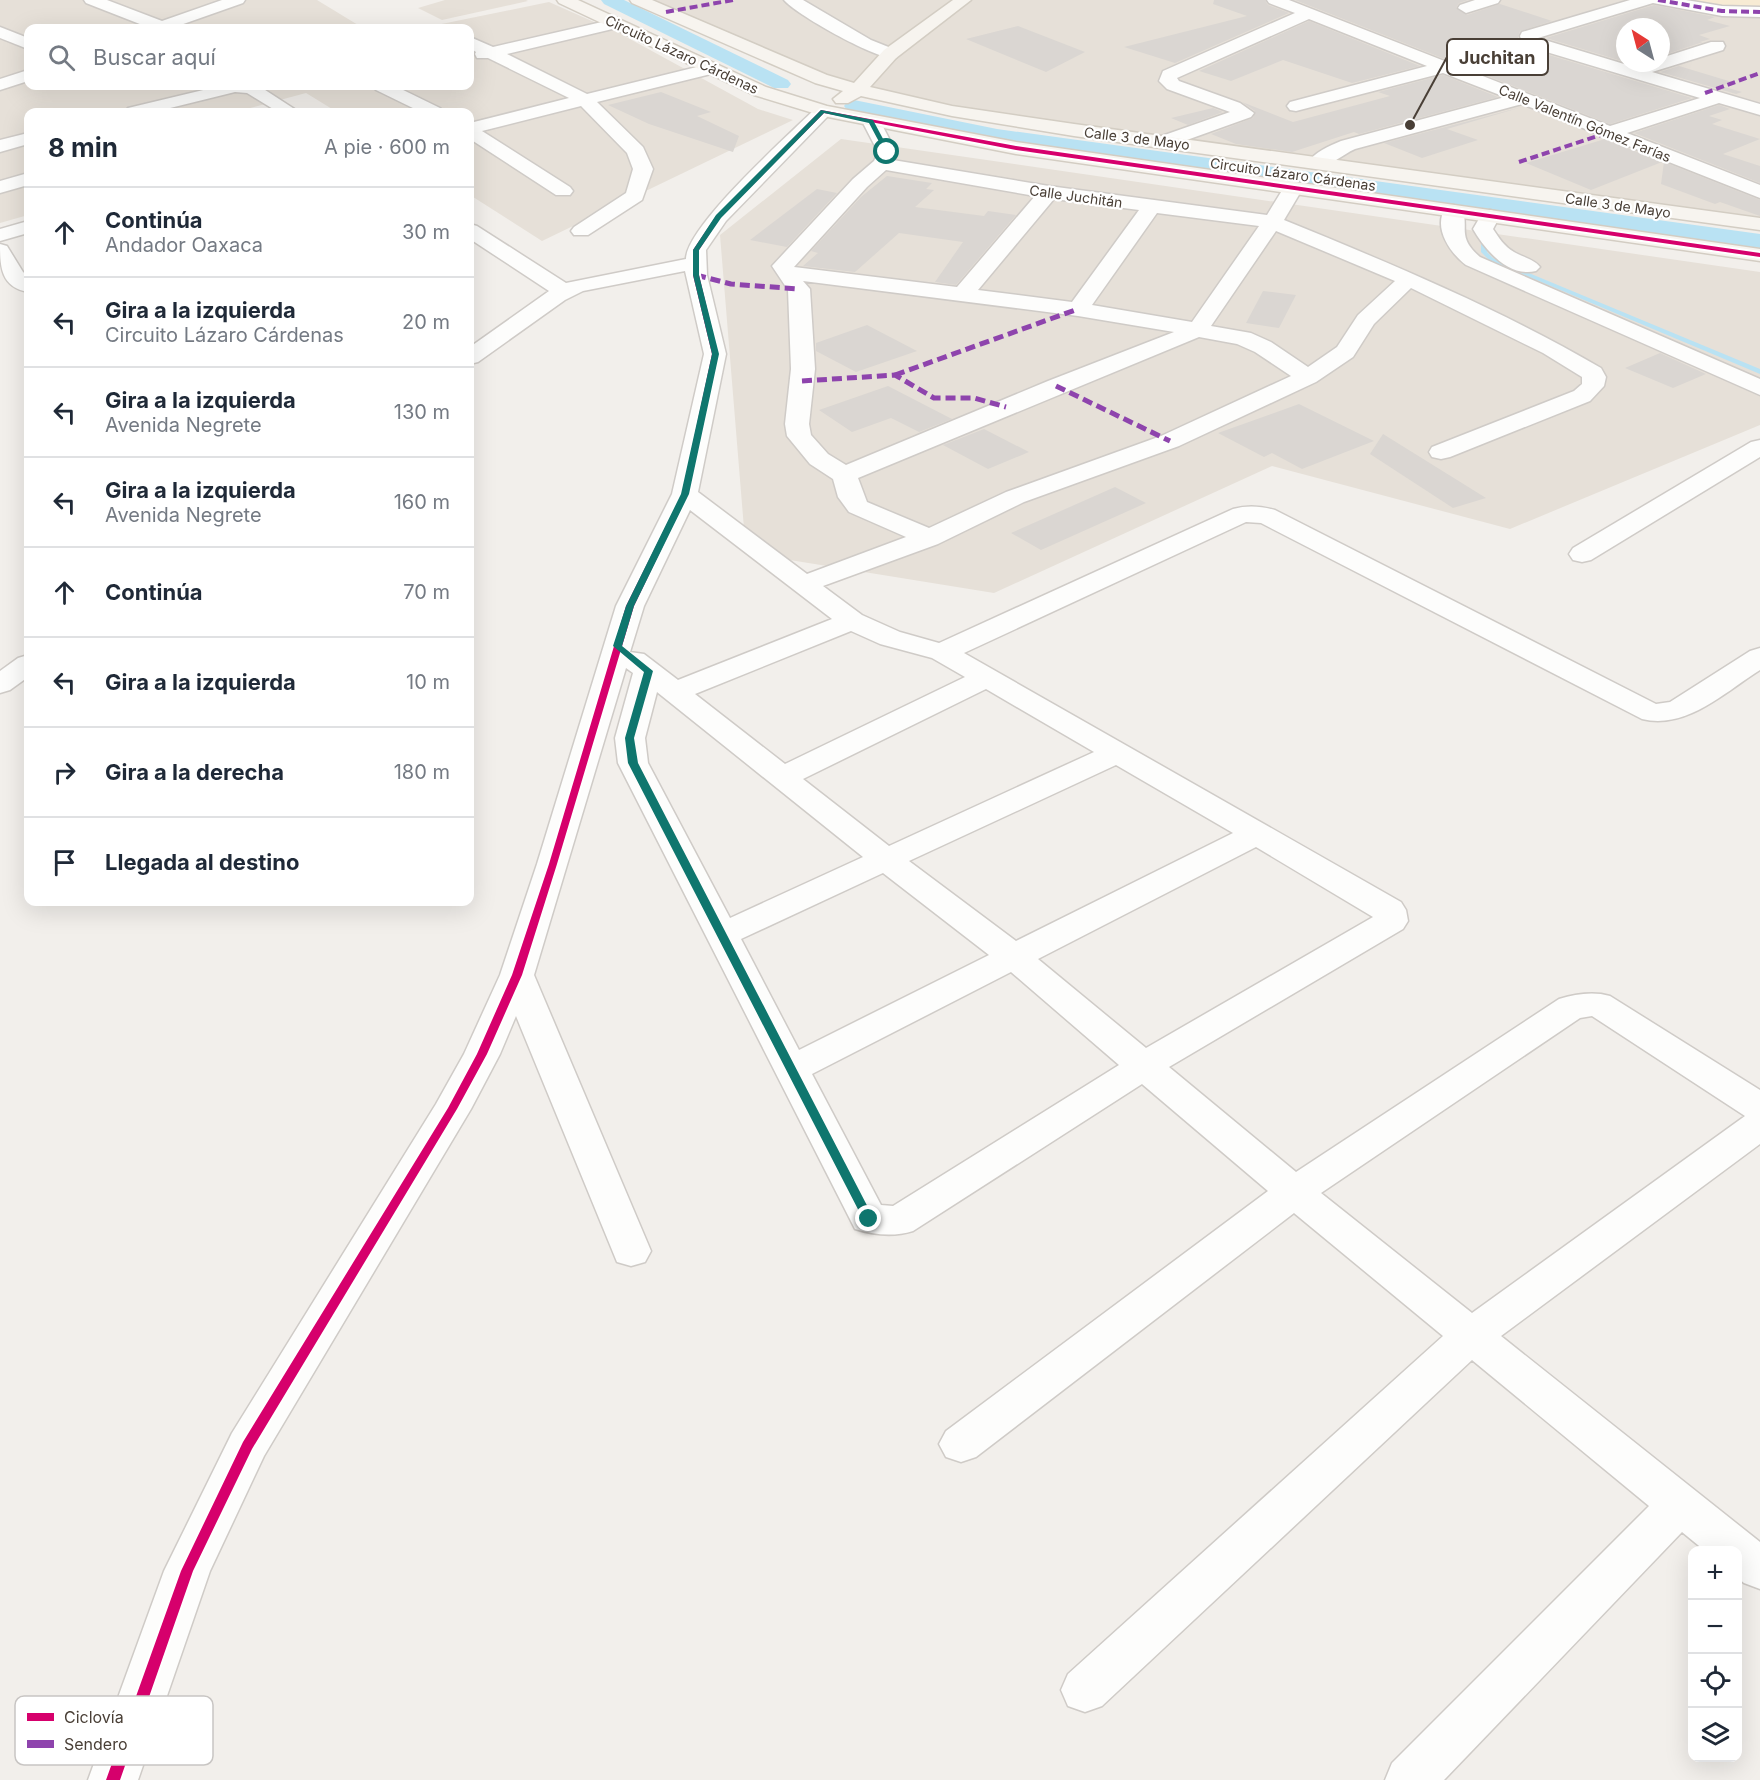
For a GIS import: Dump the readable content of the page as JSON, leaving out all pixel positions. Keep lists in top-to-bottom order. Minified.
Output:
{"streets":{"street":["Circuito Lázaro Cárdenas","Calle Valentín Gómez Farías","Calle 3 de Mayo","Calle Juchitán"]},"places":["Juchitan"],"legend":["Ciclovía","Sendero"],"north":"top left","page":{"search":"Buscar aquí","heading":["8 min","A pie · 600 m"],"list":[["Continúa","Andador Oaxaca","30 m"],["Gira a la izquierda","Circuito Lázaro Cárdenas","20 m"],["Gira a la izquierda","Avenida Negrete","130 m"],["Gira a la izquierda","Avenida Negrete","160 m"],["Continúa","70 m"],["Gira a la izquierda","10 m"],["Gira a la derecha","180 m"],"Llegada al destino"],"map_buttons":["+","−"]}}
